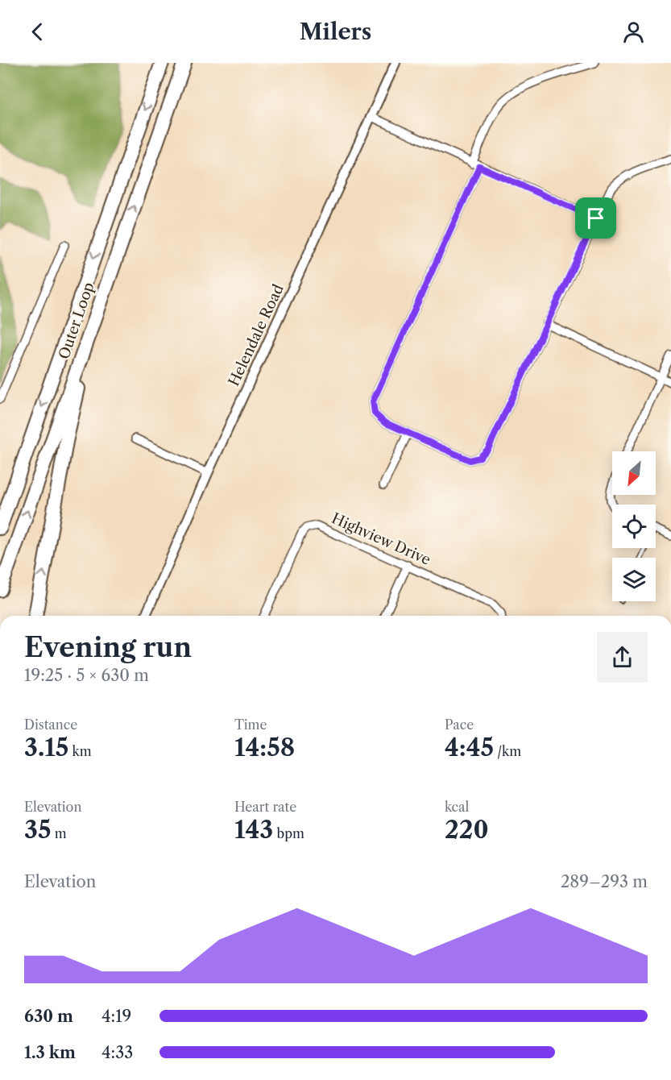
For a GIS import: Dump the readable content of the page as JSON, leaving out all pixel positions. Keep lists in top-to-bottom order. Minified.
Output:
{"streets":{"highway":["Outer Loop"],"street":["Helendale Road","Highview Drive"]},"north":"bottom left","page":{"header":"Milers","heading":["Evening run","19:25 · 5 × 630 m"],"stats":[["Distance","3.15 km"],["Time","14:58"],["Pace","4:45 /km"],["Elevation","35 m"],["Heart rate","143 bpm"],["kcal","220"]],"chart":["Elevation","289–293 m"],"list":[{"name":"630 m","note":"4:19"},{"name":"1.3 km","note":"4:33"}]}}
